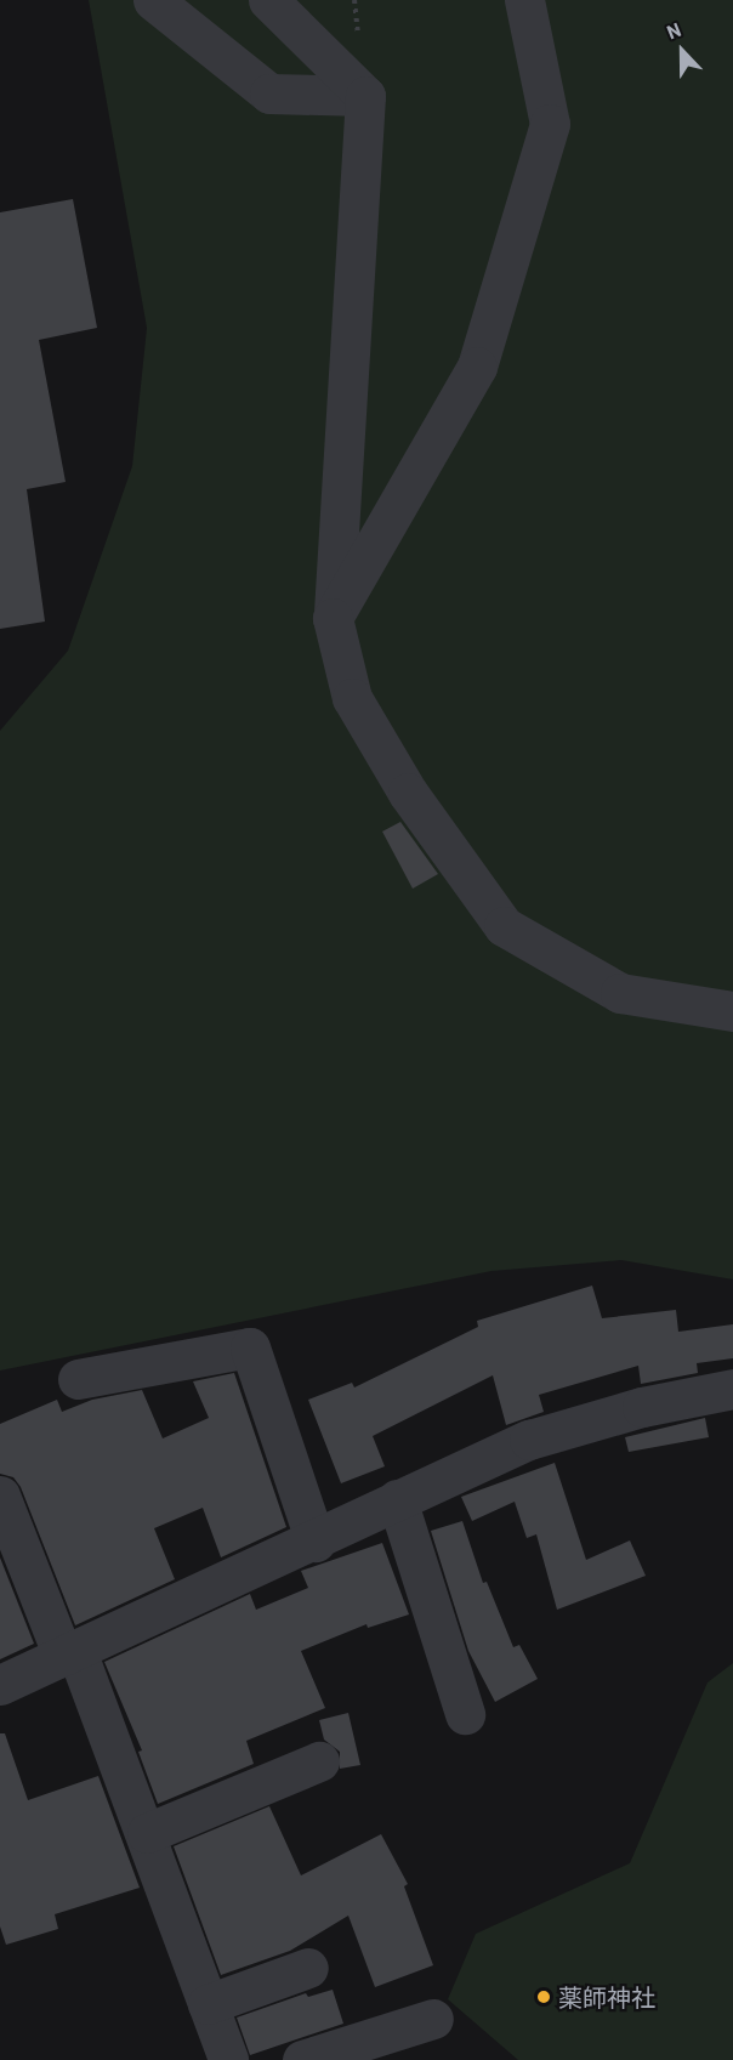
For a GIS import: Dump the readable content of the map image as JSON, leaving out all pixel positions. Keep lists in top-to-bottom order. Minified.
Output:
{"places":["薬師神社"],"north":"top"}
